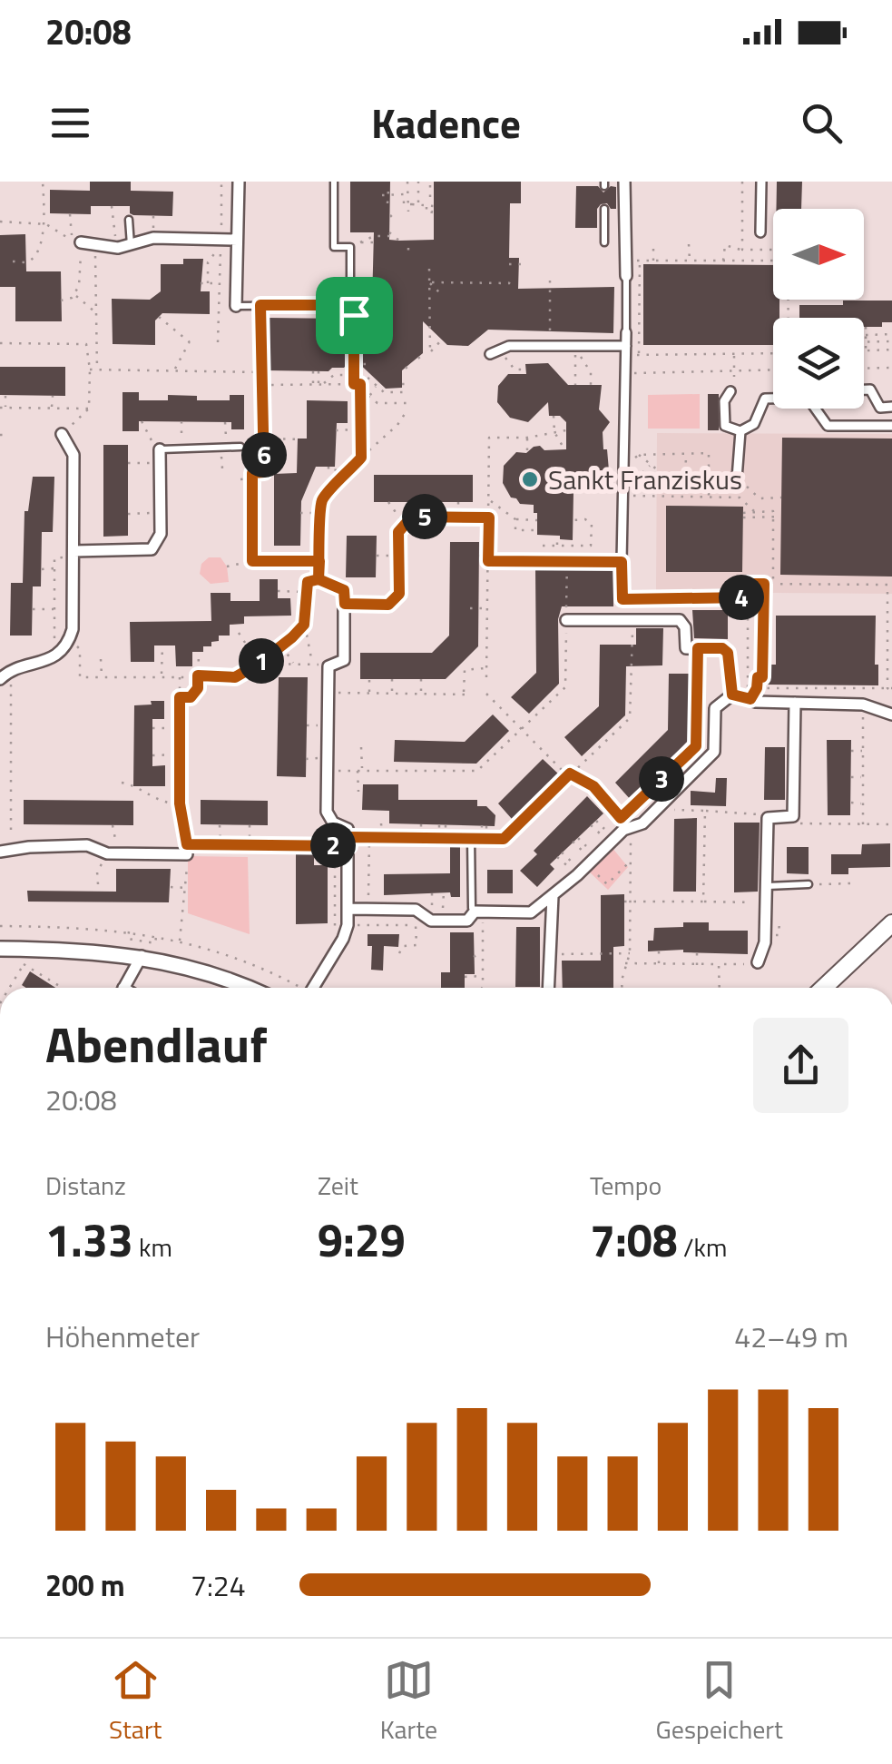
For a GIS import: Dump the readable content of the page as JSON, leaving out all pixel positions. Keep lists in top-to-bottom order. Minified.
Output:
{"places":["Sankt Franziskus"],"north":"right","page":{"status":"20:08","header":"Kadence","pins":["6","5","4","1","3","2"],"heading":["Abendlauf","20:08"],"stats":[["Distanz","1.33 km"],["Zeit","9:29"],["Tempo","7:08 /km"]],"chart":["Höhenmeter","42–49 m"],"list":[{"name":"200 m","note":"7:24"}],"tabs":["Start","Karte","Gespeichert"]}}
